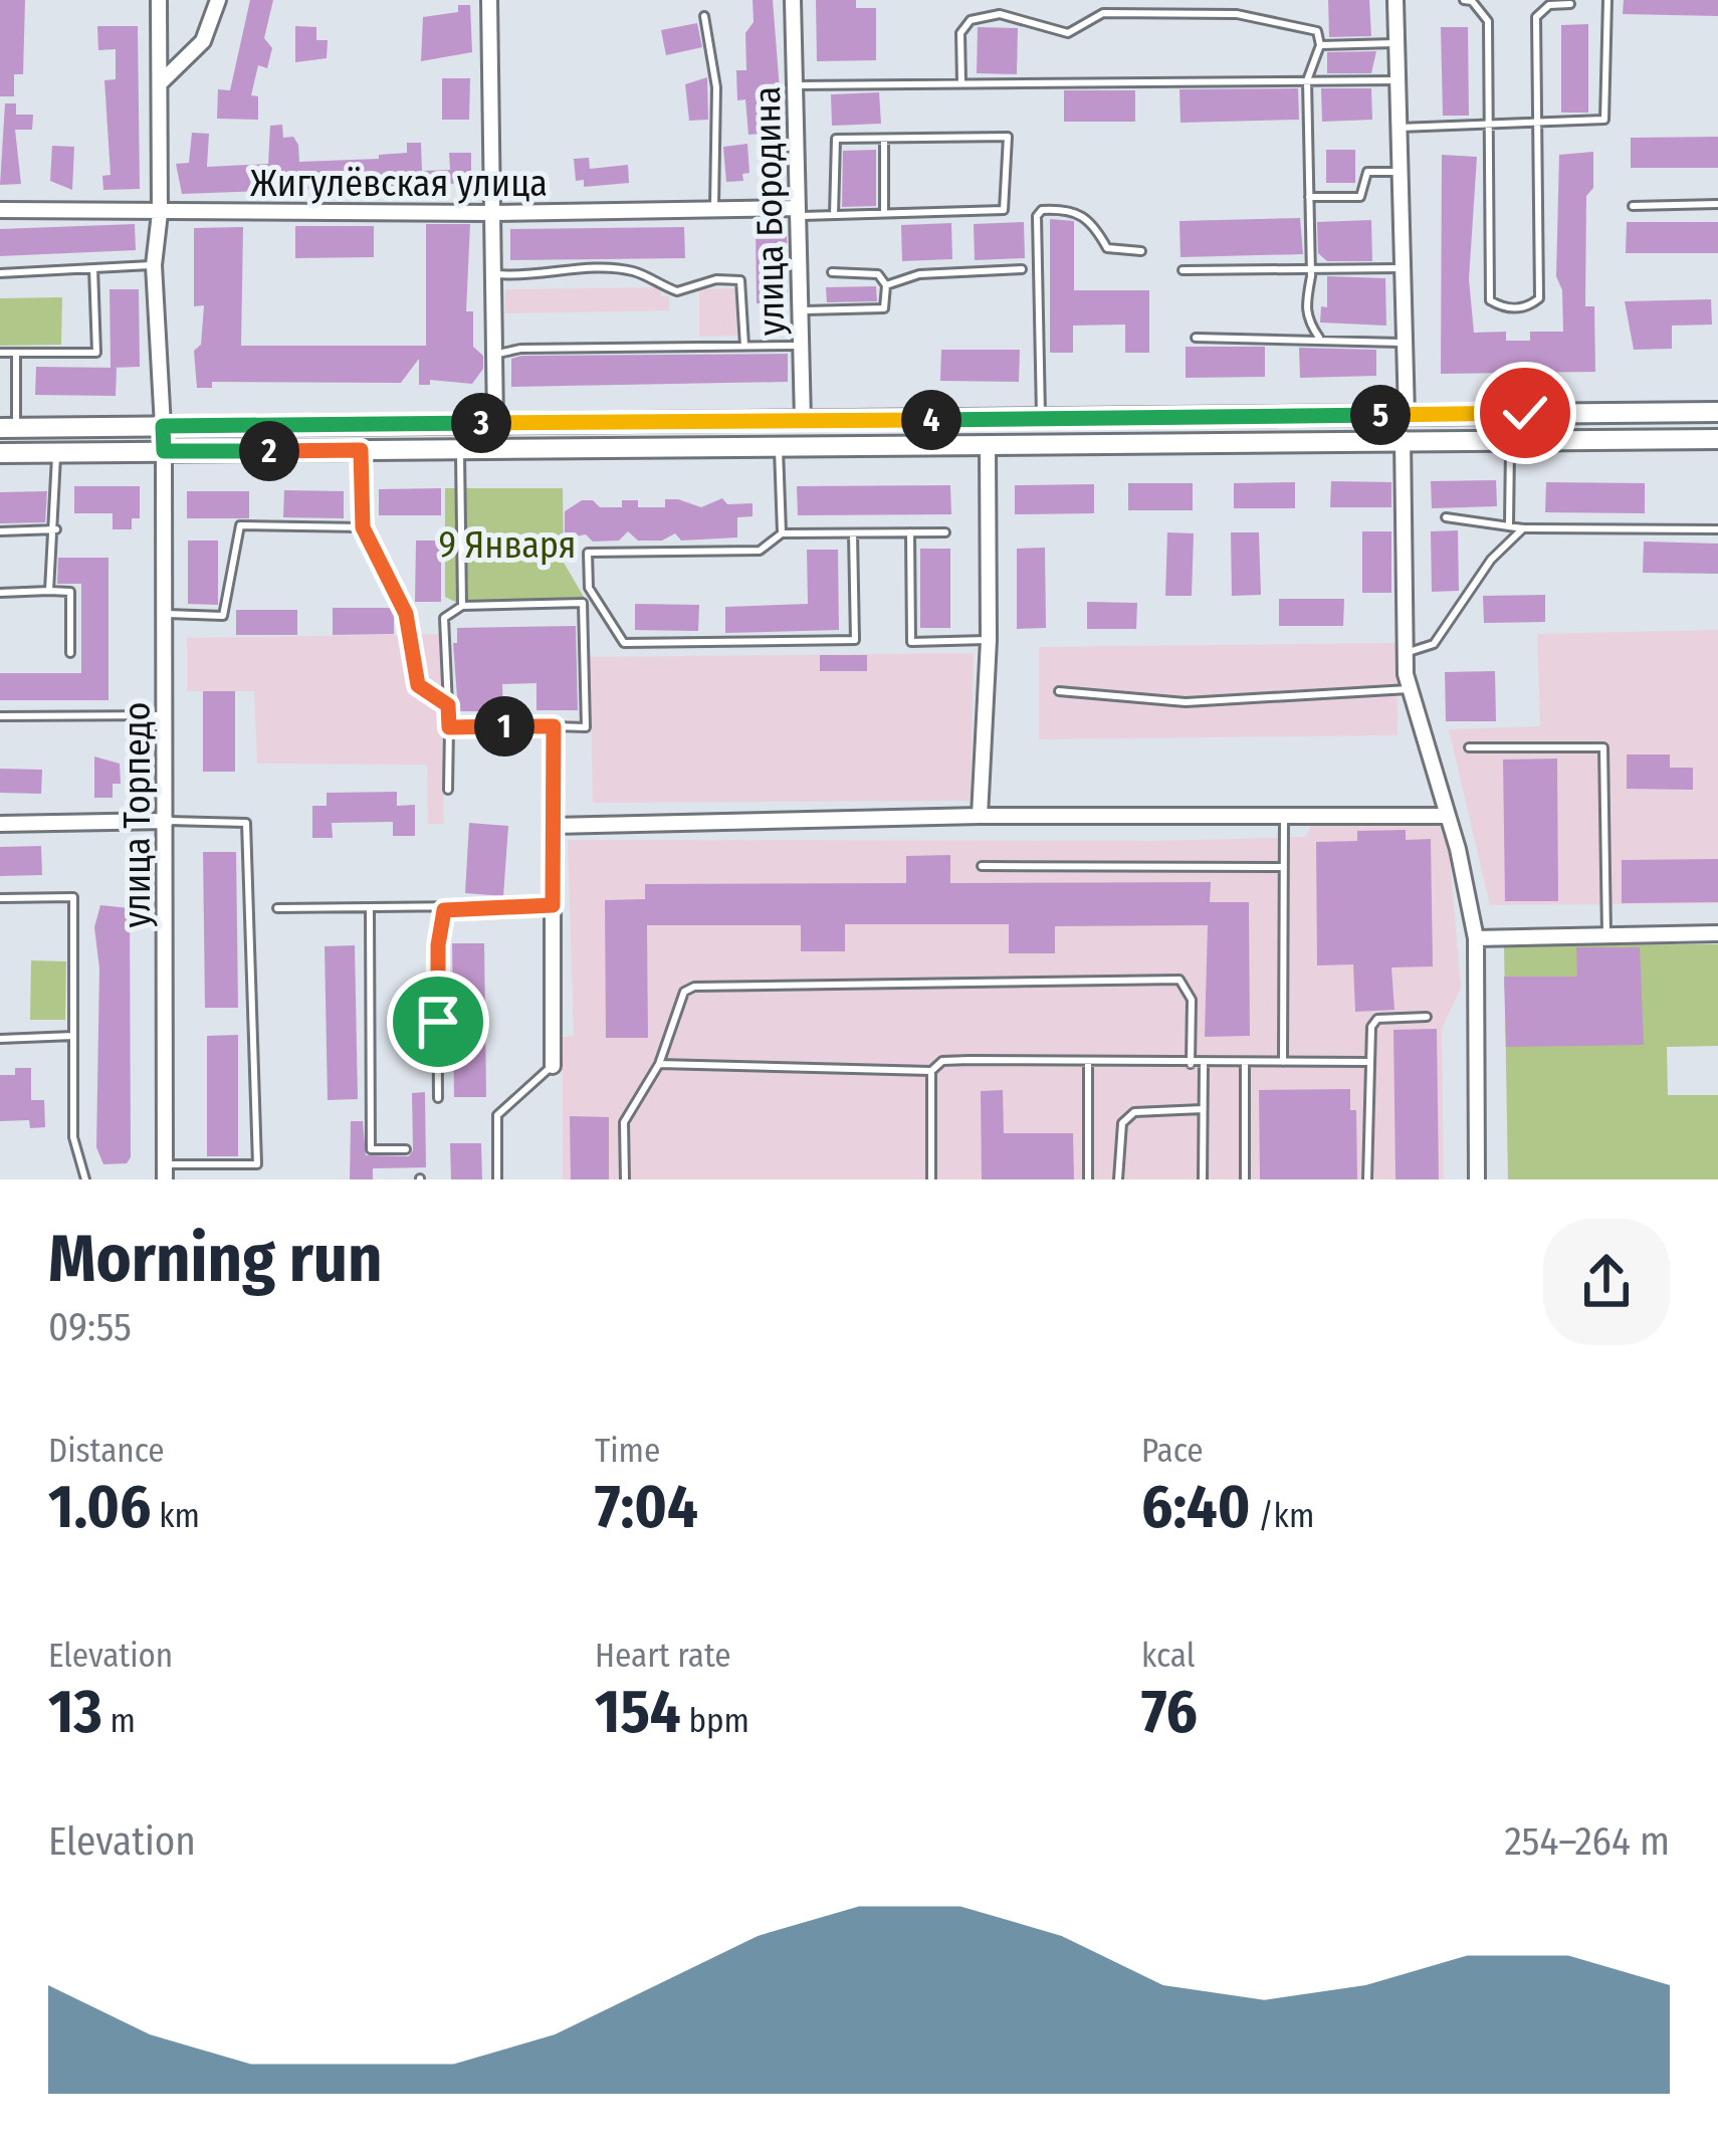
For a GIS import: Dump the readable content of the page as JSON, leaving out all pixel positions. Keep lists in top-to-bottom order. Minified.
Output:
{"streets":{"street":["Жигулёвская улица","улица Бородина","улица Торпедо"]},"crossings":[["Жигулёвская улица","улица Бородина"]],"parks":["9 Января"],"page":{"pins":["5","4","3","2","1"],"heading":["Morning run","09:55"],"stats":[["Distance","1.06 km"],["Time","7:04"],["Pace","6:40 /km"],["Elevation","13 m"],["Heart rate","154 bpm"],["kcal","76"]],"chart":["Elevation","254–264 m"]}}
